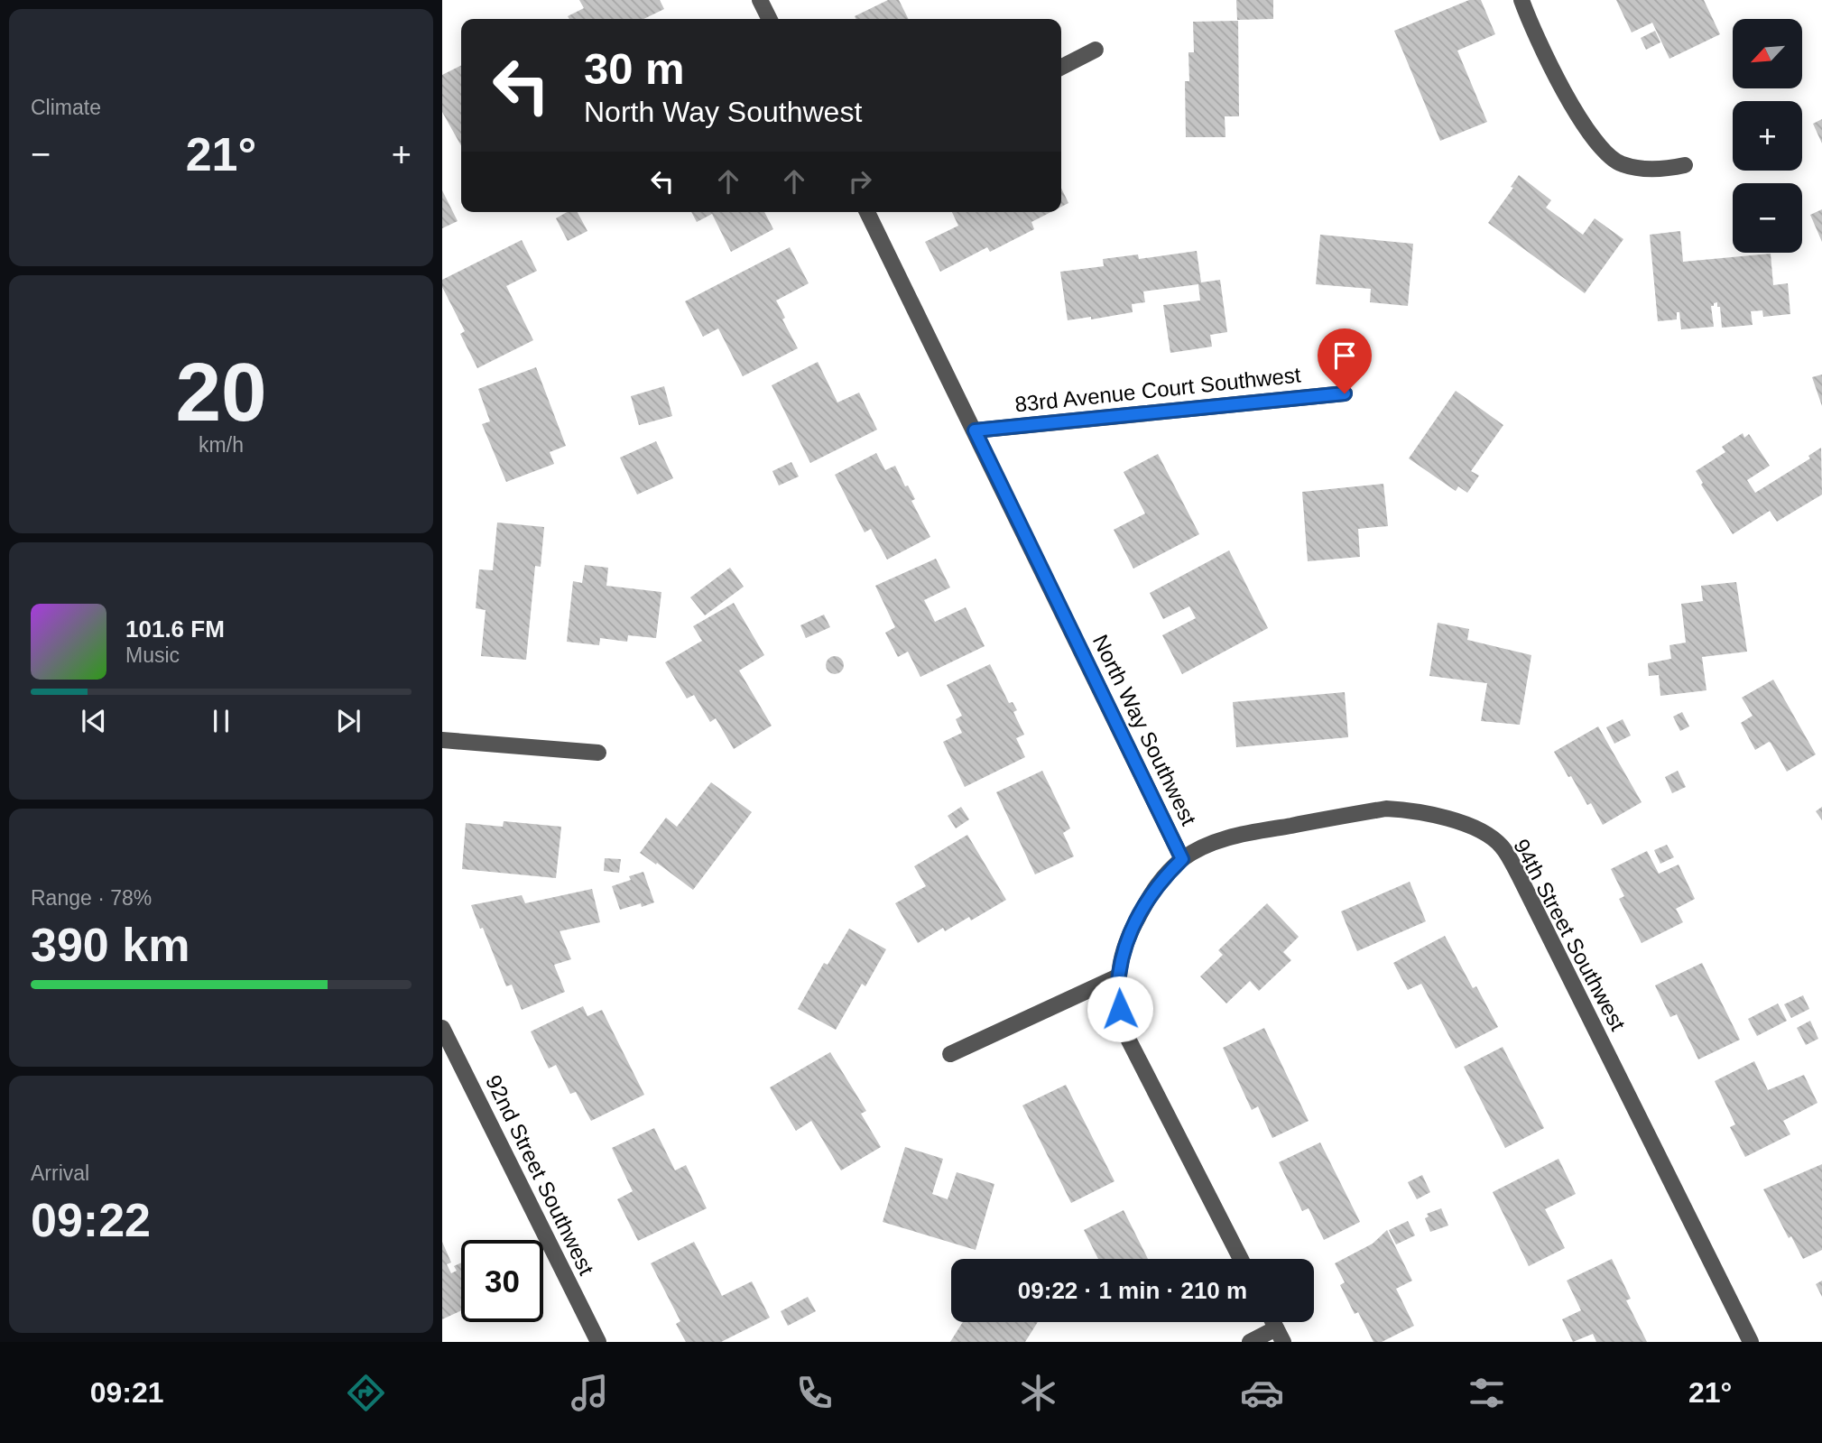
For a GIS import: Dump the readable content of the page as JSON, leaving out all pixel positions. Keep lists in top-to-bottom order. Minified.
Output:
{"streets":{"street":["83rd Avenue Court Southwest","North Way Southwest","94th Street Southwest","92nd Street Southwest"]},"crossings":[["83rd Avenue Court Southwest","North Way Southwest"],["North Way Southwest","94th Street Southwest"]],"north":"bottom left","page":{"tile":["Climate",["20","km/h"],["Range · 78%","390 km"],["Arrival","09:22"]],"map_buttons":["+","−"],"turn":["30 m","North Way Southwest"],"heat":["−","21°","+"],"song":["101.6 FM","Music"],"limit":"30","trip":"09:22 · 1 min · 210 m","tabs":["09:21","21°"]}}
